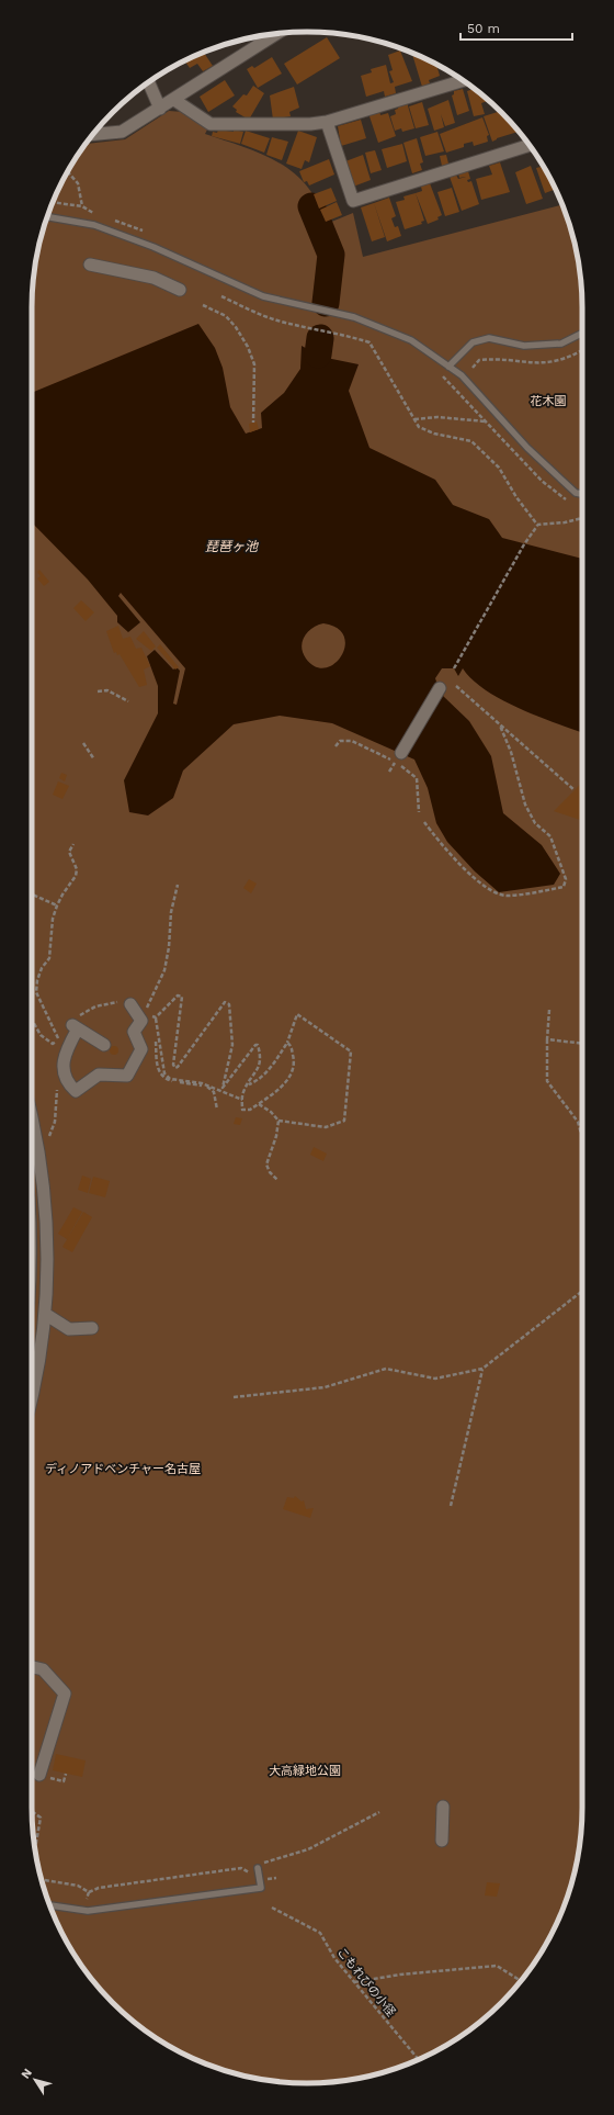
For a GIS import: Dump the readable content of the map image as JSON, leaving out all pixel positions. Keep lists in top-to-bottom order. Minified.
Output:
{"streets":{"path":["こもれびの小径"]},"water":["琵琶ヶ池"],"parks":["花木園","ディノアドベンチャー名古屋","大高緑地公園"],"scale_bar":"50 m","north":"top left"}
